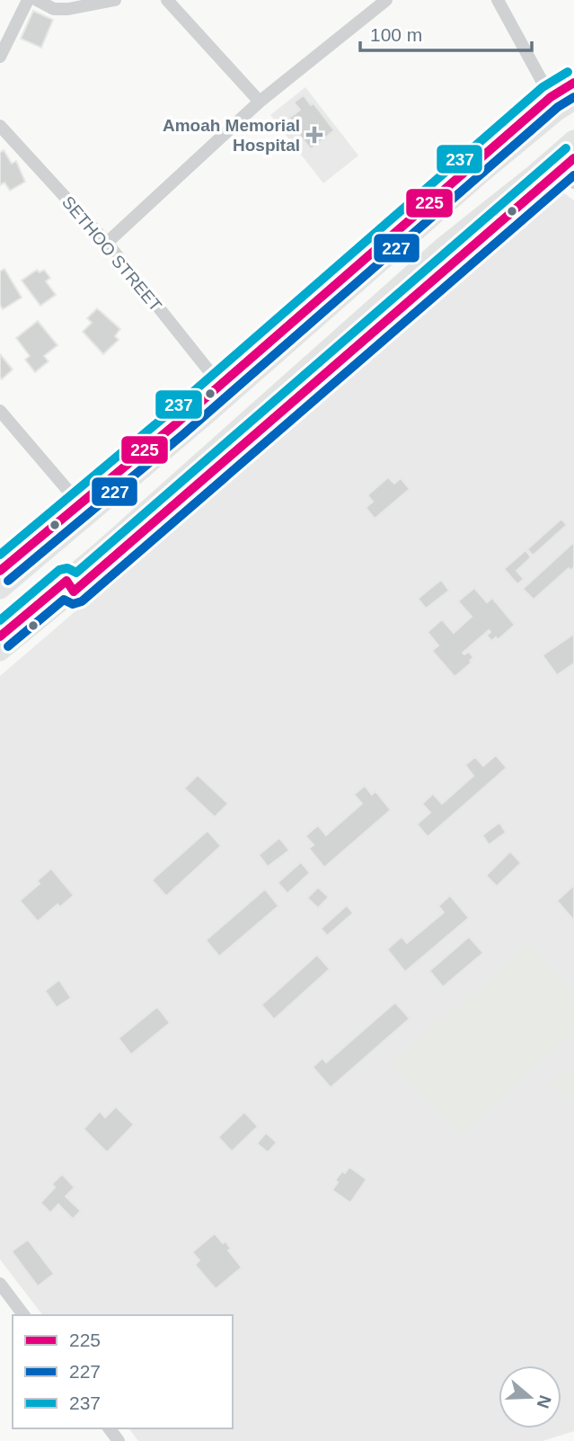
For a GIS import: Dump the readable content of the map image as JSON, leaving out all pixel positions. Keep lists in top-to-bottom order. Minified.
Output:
{"streets":{"street":["SETHOO STREET"]},"places":{"health":["Amoah Memorial Hospital"]},"lines":["transit line 237","transit line 225","transit line 227"],"legend":["225","227","237"],"scale_bar":"100 m","north":"right"}
